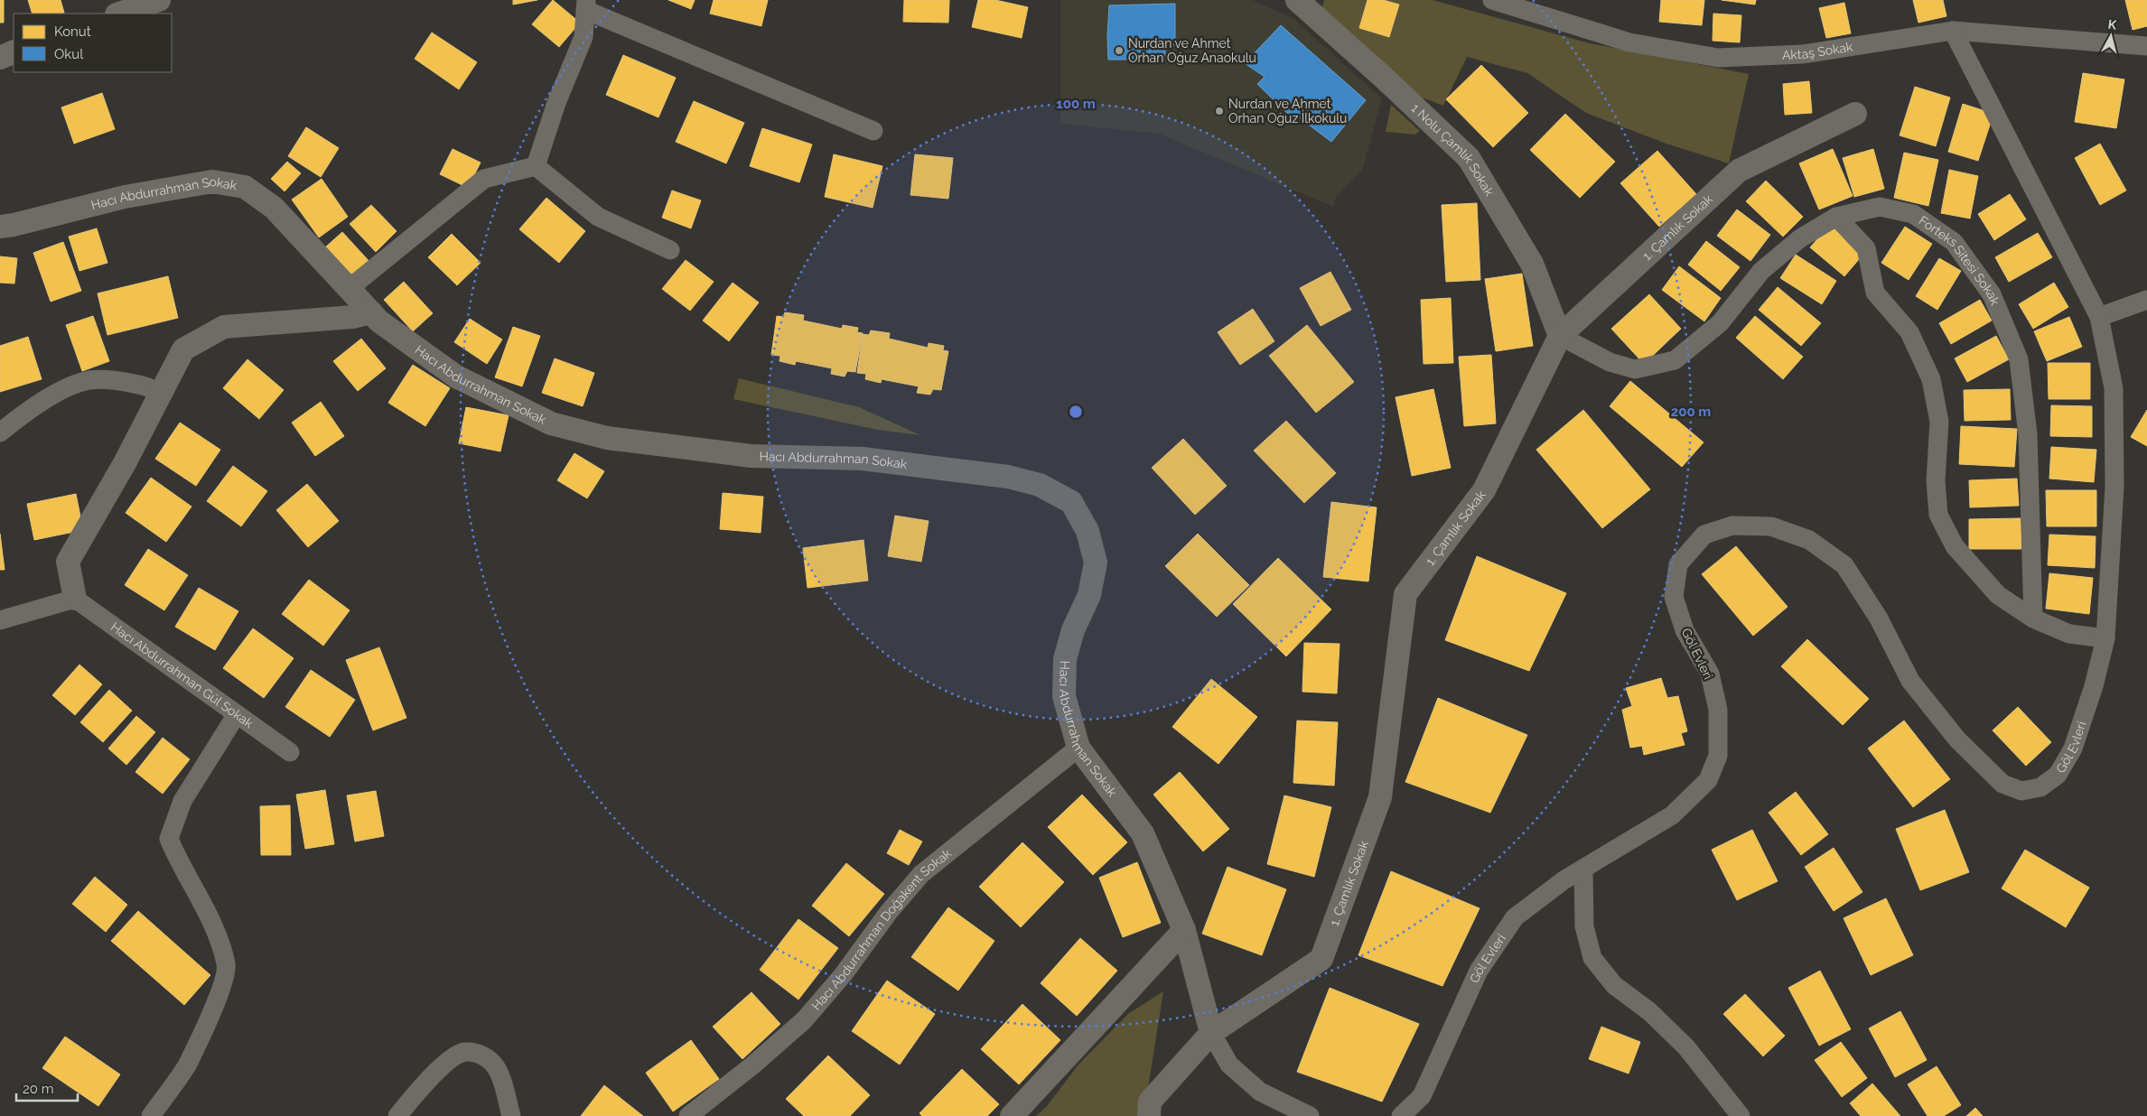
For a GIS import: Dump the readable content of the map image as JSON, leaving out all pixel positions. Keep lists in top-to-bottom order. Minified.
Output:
{"streets":{"street":["Aktaş Sokak","1 Nolu Çamlık Sokak","Hacı Abdurrahman Sokak","1. Çamlık Sokak","Forteks Sitesi Sokak","Göl Evleri","Hacı Abdurrahman Gül Sokak","Hacı Abdurrahman Doğakent Sokak"]},"crossings":[["1 Nolu Çamlık Sokak","1. Çamlık Sokak"],["1 Nolu Çamlık Sokak","Forteks Sitesi Sokak"],["Hacı Abdurrahman Sokak","1. Çamlık Sokak"],["Hacı Abdurrahman Sokak","Hacı Abdurrahman Doğakent Sokak"],["1. Çamlık Sokak","Forteks Sitesi Sokak"]],"places":["Nurdan ve Ahmet Orhan Oğuz Anaokulu","Nurdan ve Ahmet Orhan Oğuz İlkokulu"],"legend":["Konut","Okul"],"scale_bar":"20 m","north":"top","rings":["100 m","200 m"]}
